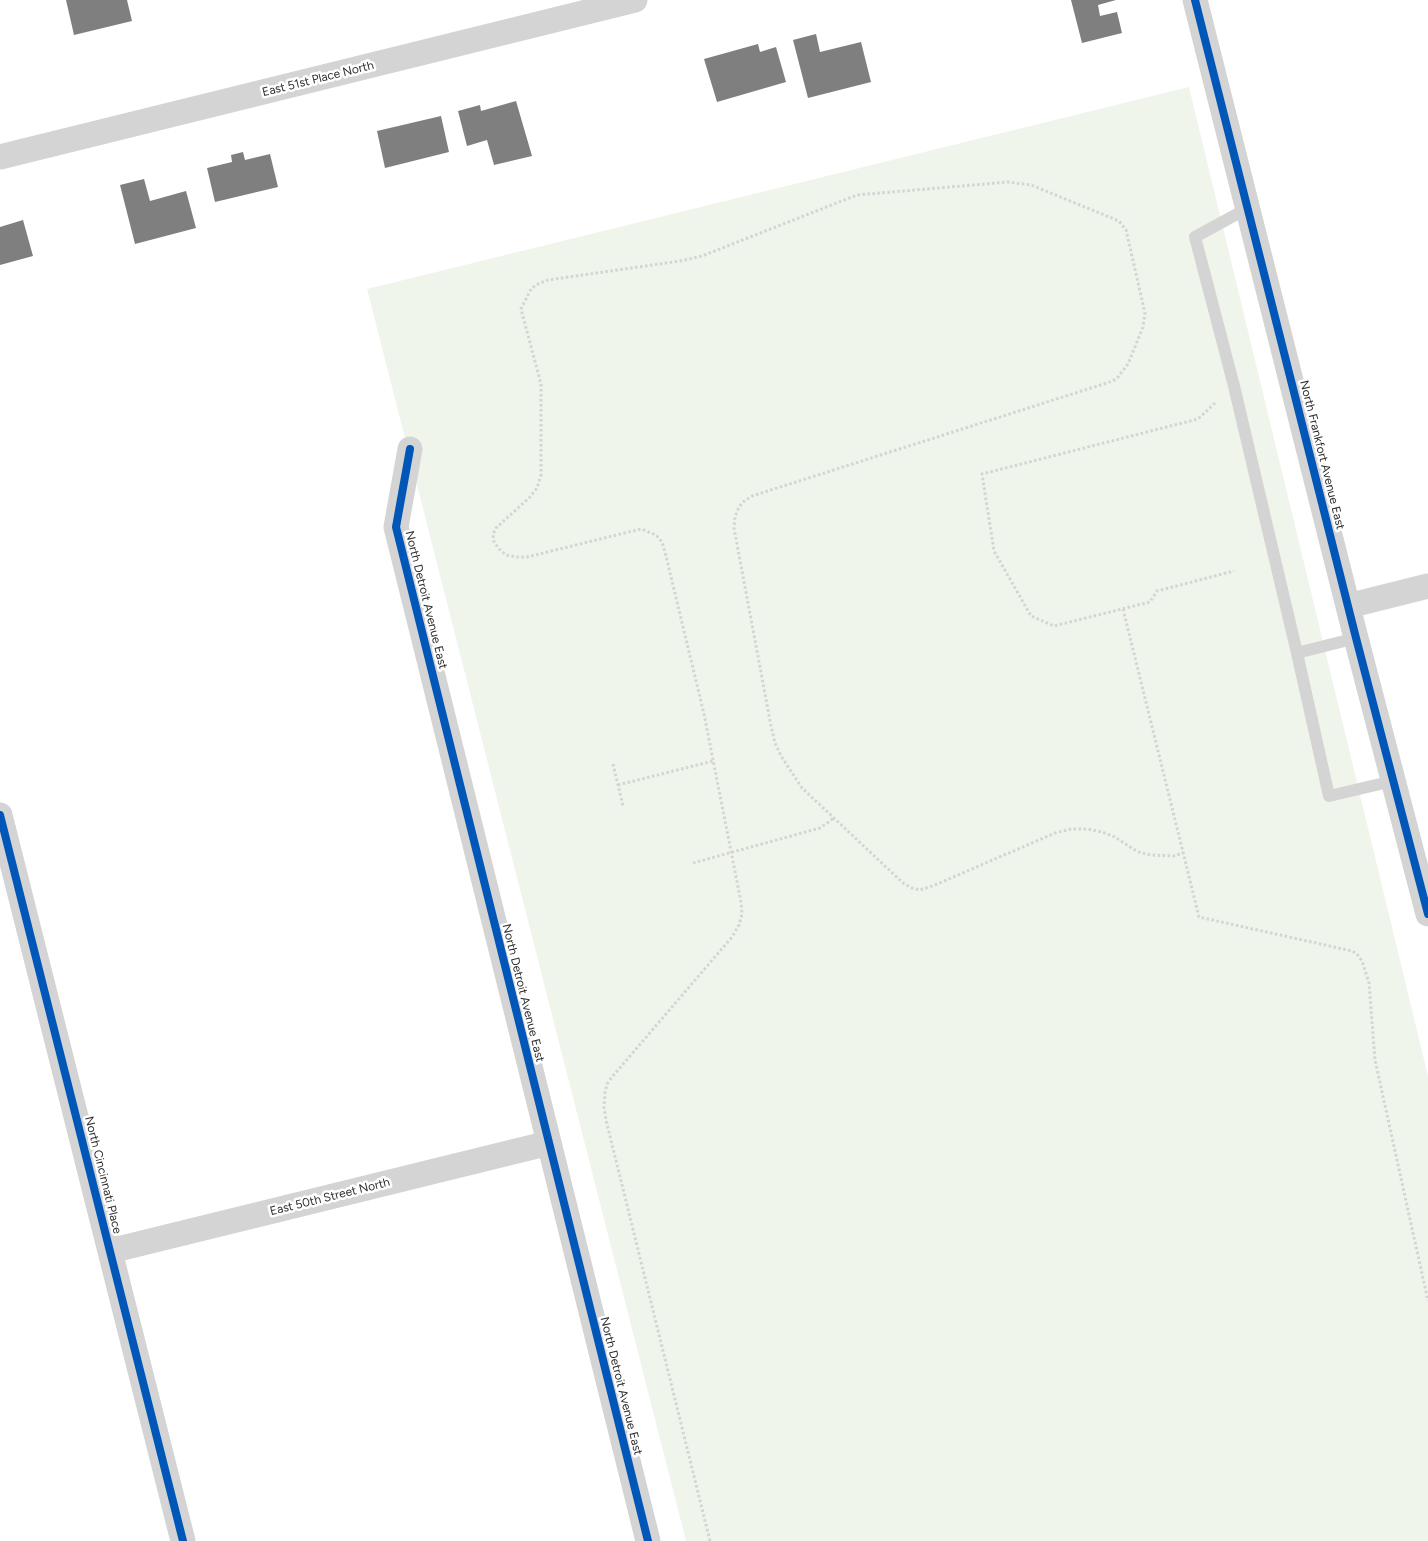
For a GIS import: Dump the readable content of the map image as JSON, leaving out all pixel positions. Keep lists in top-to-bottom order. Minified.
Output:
{"streets":{"street":["East 51st Place North","North Frankfort Avenue East","North Detroit Avenue East","North Cincinnati Place","East 50th Street North"]},"crossings":[["North Detroit Avenue East","East 50th Street North"],["North Cincinnati Place","East 50th Street North"]]}
